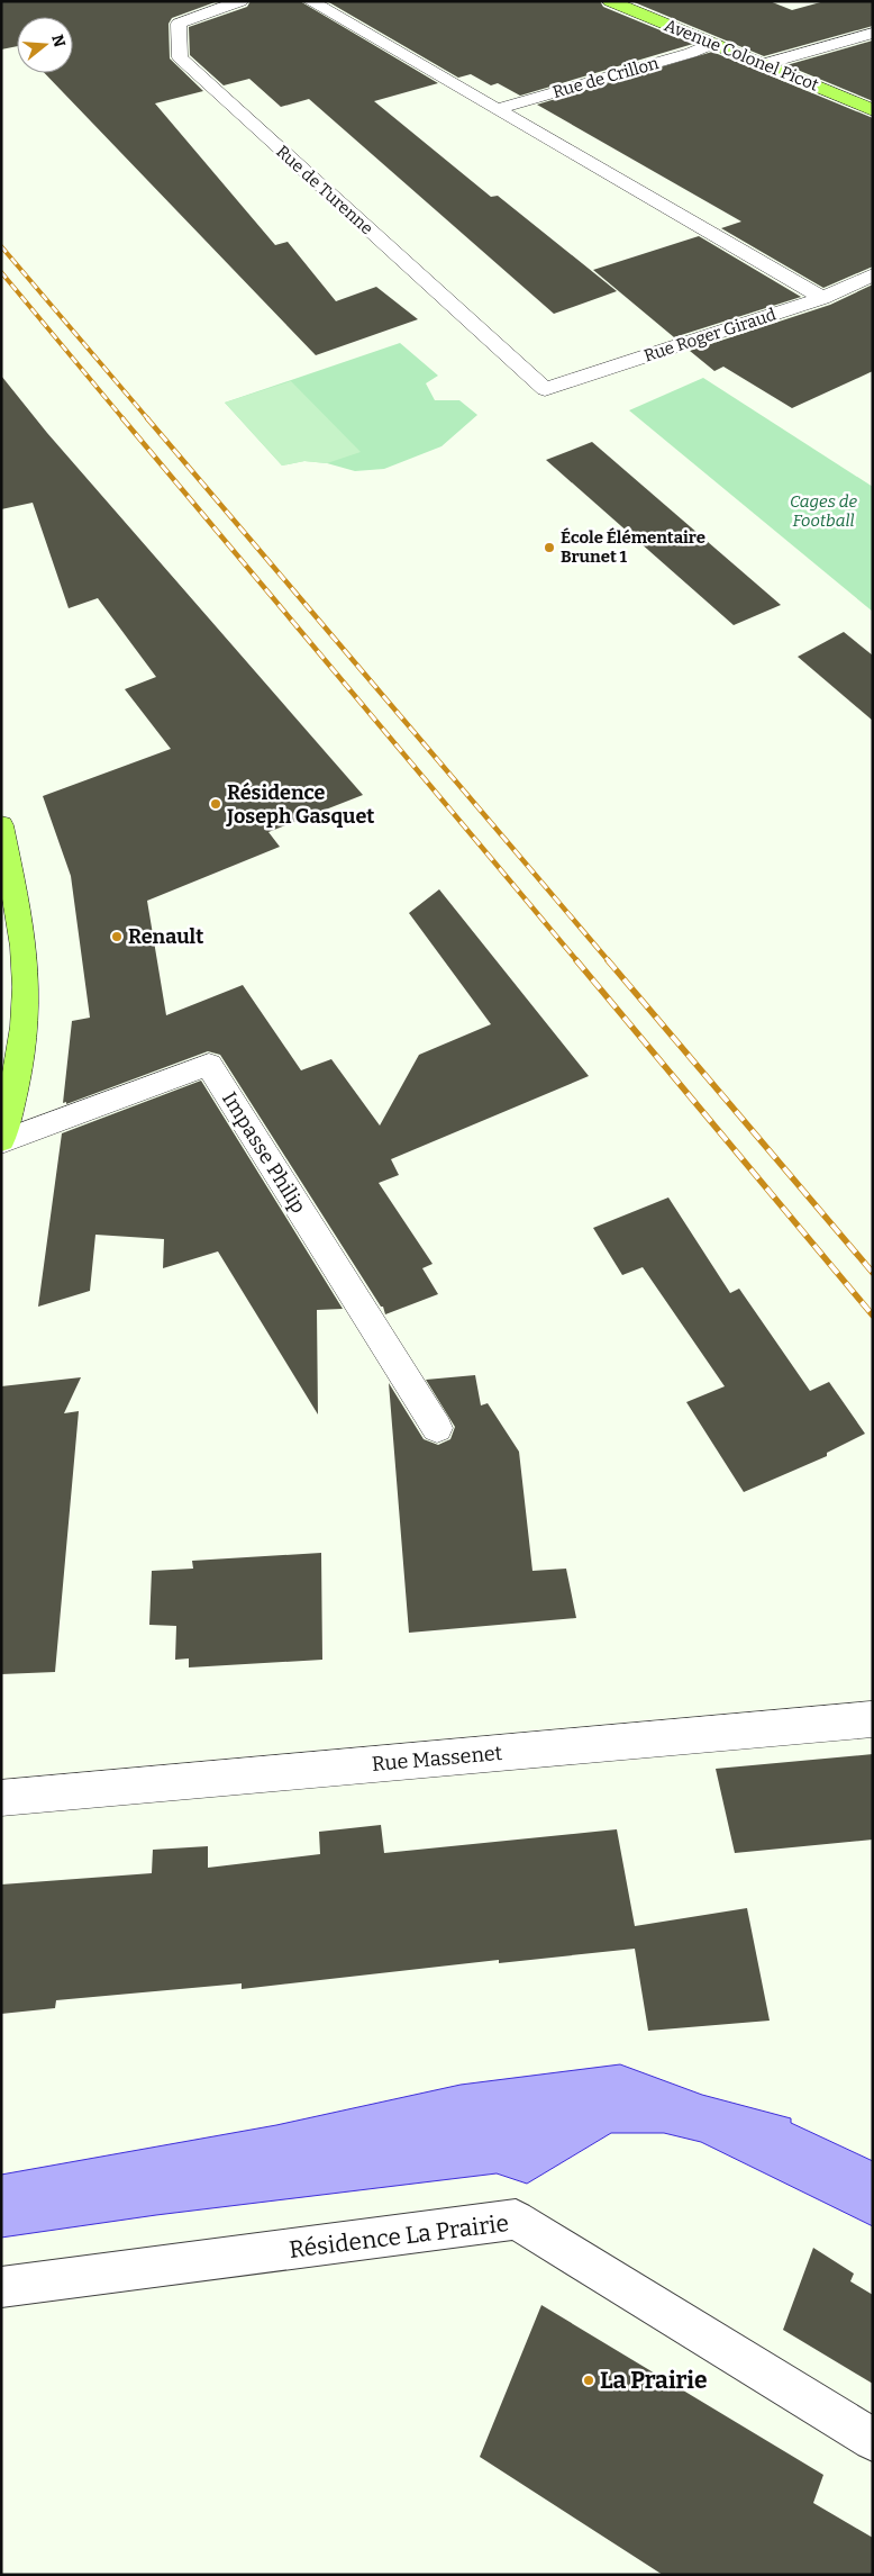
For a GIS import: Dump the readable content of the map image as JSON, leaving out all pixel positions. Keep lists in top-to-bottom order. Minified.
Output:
{"streets":{"main road":["Avenue Colonel Picot"],"street":["Rue de Crillon","Rue de Turenne","Rue Roger Giraud","Impasse Philip","Rue Massenet"],"lane":["Résidence La Prairie"]},"crossings":[["Avenue Colonel Picot","Rue de Crillon"],["Rue de Turenne","Rue Roger Giraud"]],"parks":["Cages de Football"],"places":["École Élémentaire Brunet 1","Résidence Joseph Gasquet","Renault","La Prairie"],"north":"right"}
